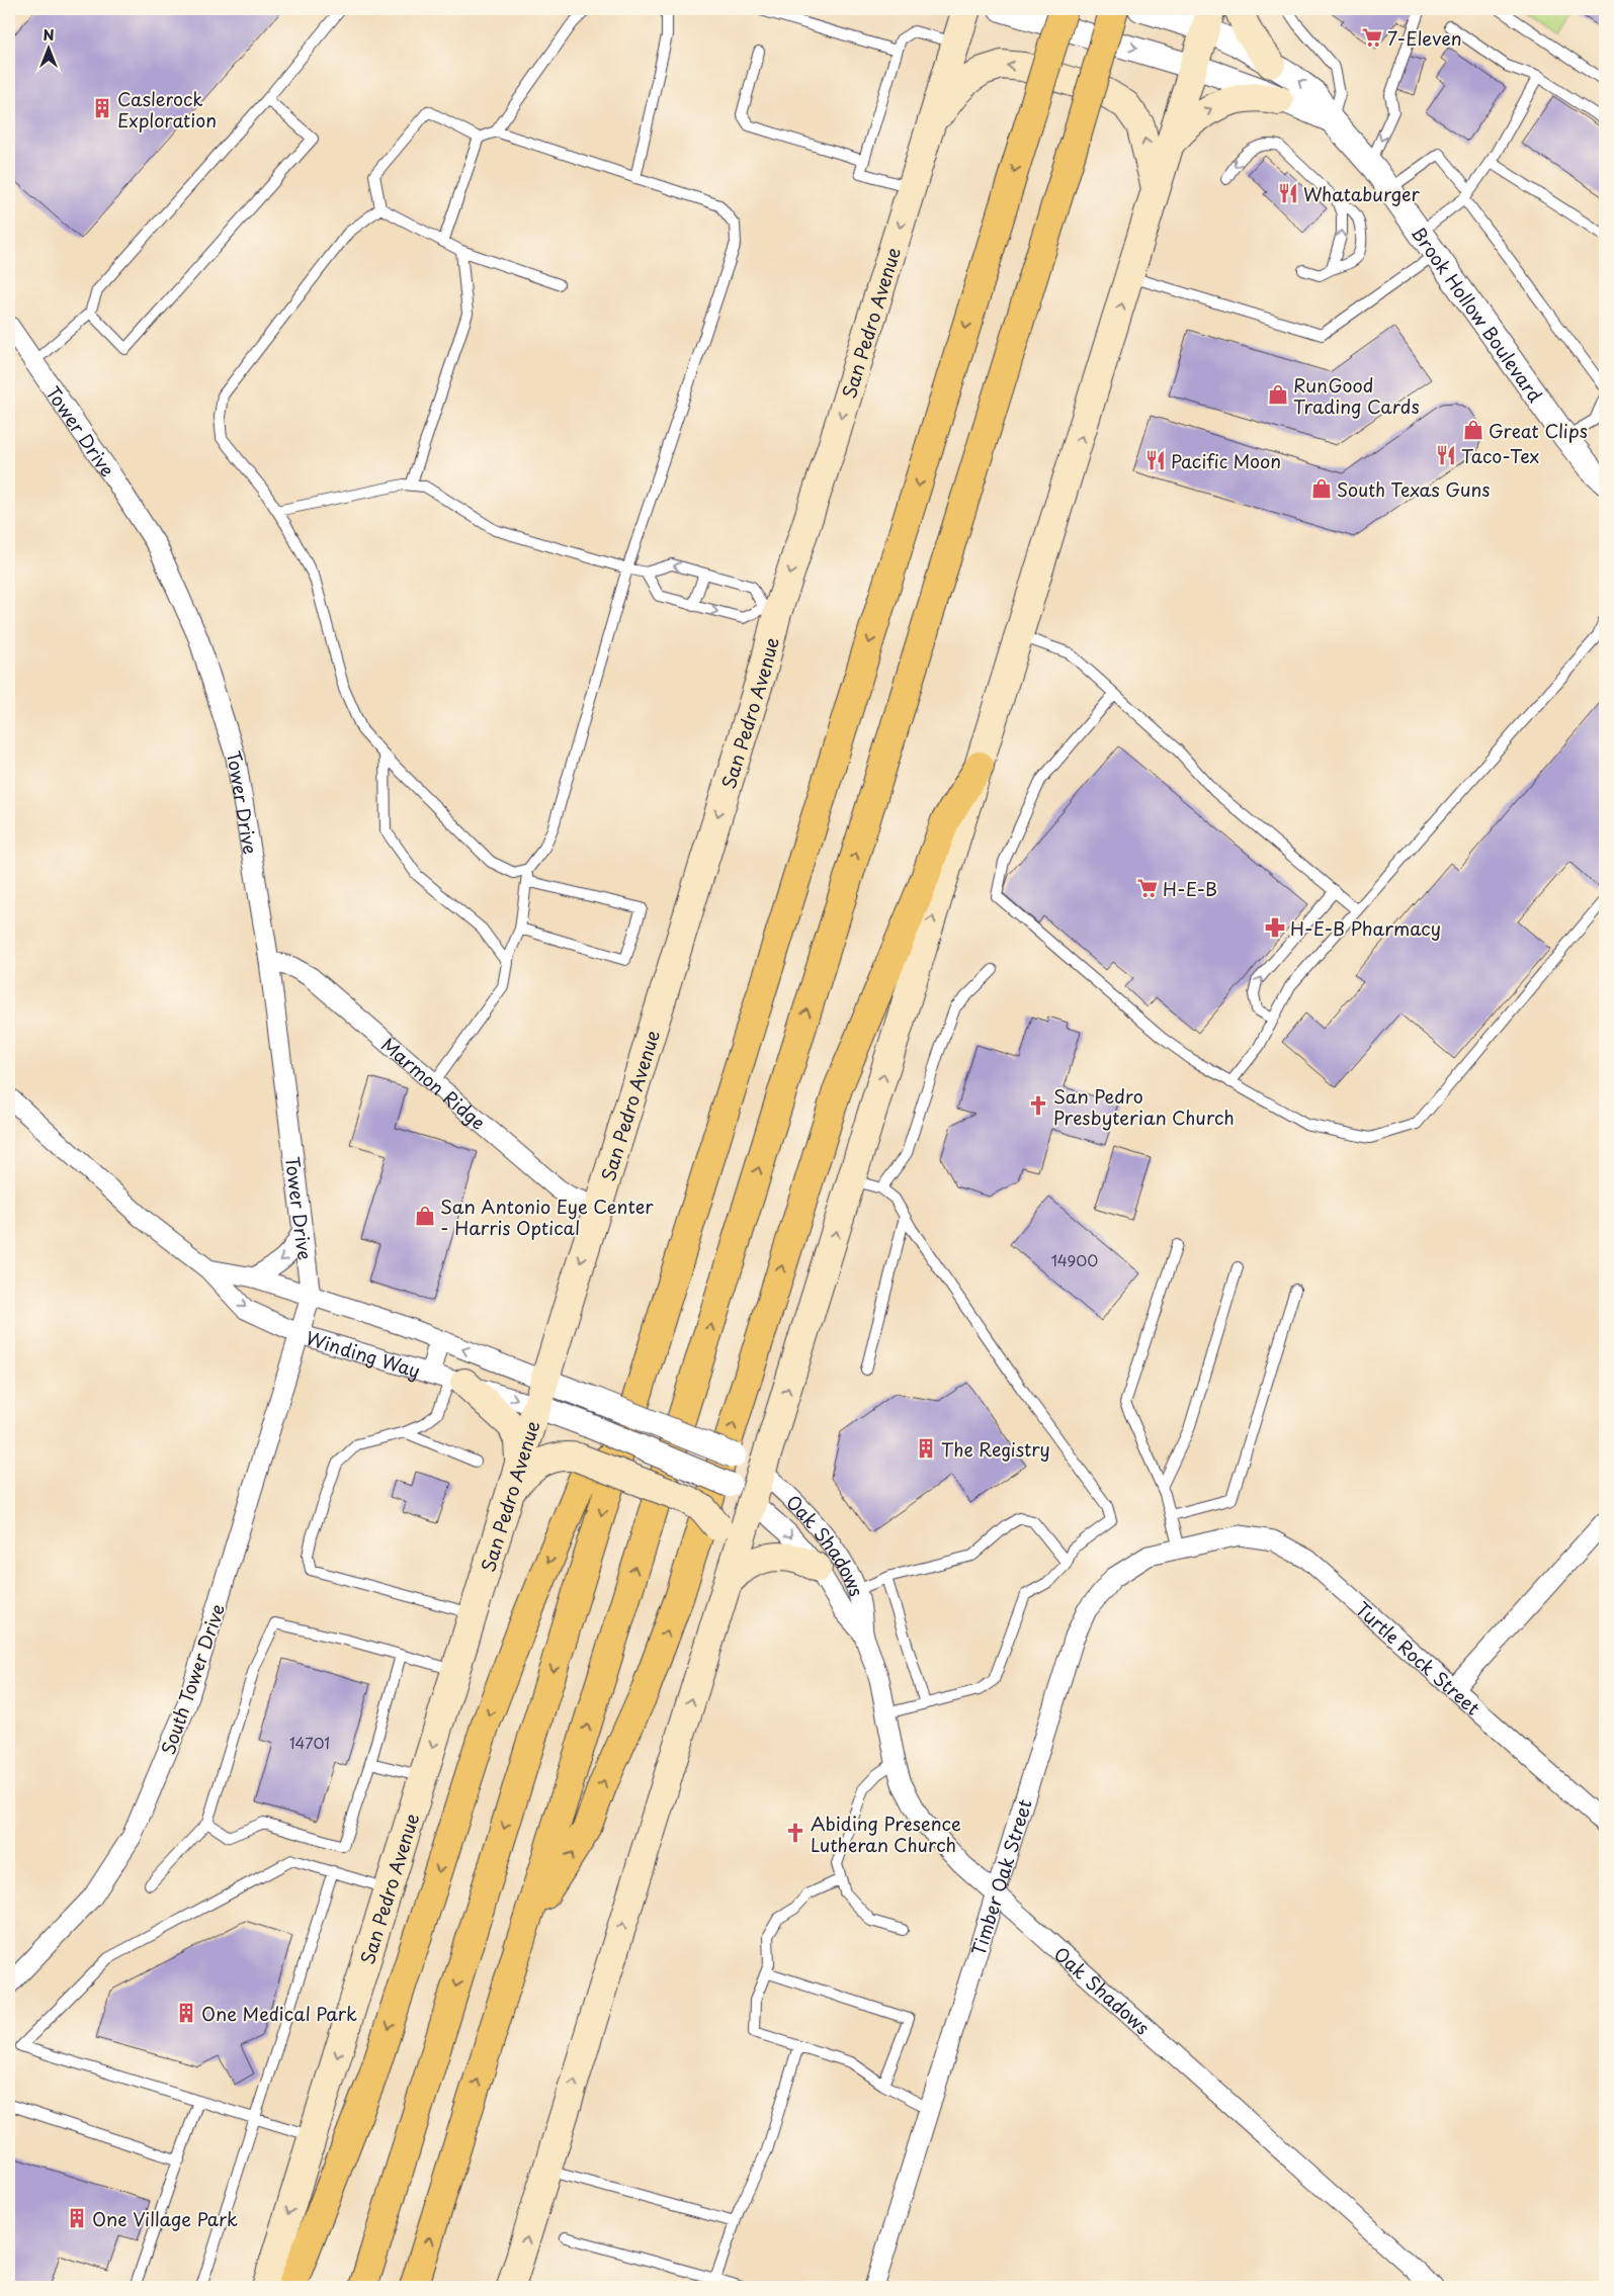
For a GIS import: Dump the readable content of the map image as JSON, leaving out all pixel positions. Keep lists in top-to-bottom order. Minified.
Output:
{"streets":{"main road":["San Pedro Avenue"],"street":["Brook Hollow Boulevard","Tower Drive","Marmon Ridge","Winding Way","Oak Shadows","Turtle Rock Street","South Tower Drive","Timber Oak Street"]},"crossings":[["San Pedro Avenue","Marmon Ridge"],["San Pedro Avenue","Winding Way"],["Tower Drive","Marmon Ridge"],["Tower Drive","Winding Way"],["Tower Drive","South Tower Drive"],["Winding Way","South Tower Drive"],["Oak Shadows","Timber Oak Street"],["Turtle Rock Street","Timber Oak Street"]],"places":{"supermarket":["7-Eleven","H-E-B"],"building":["Caslerock Exploration","The Registry","One Medical Park","One Village Park"],"restaurant":["Whataburger","Taco-Tex","Pacific Moon"],"shop":["RunGood Trading Cards","Great Clips","South Texas Guns","San Antonio Eye Center - Harris Optical"],"pharmacy":["H-E-B Pharmacy"],"church":["San Pedro Presbyterian Church","Abiding Presence Lutheran Church"]},"house_numbers":["14900","14701"],"north":"top"}
